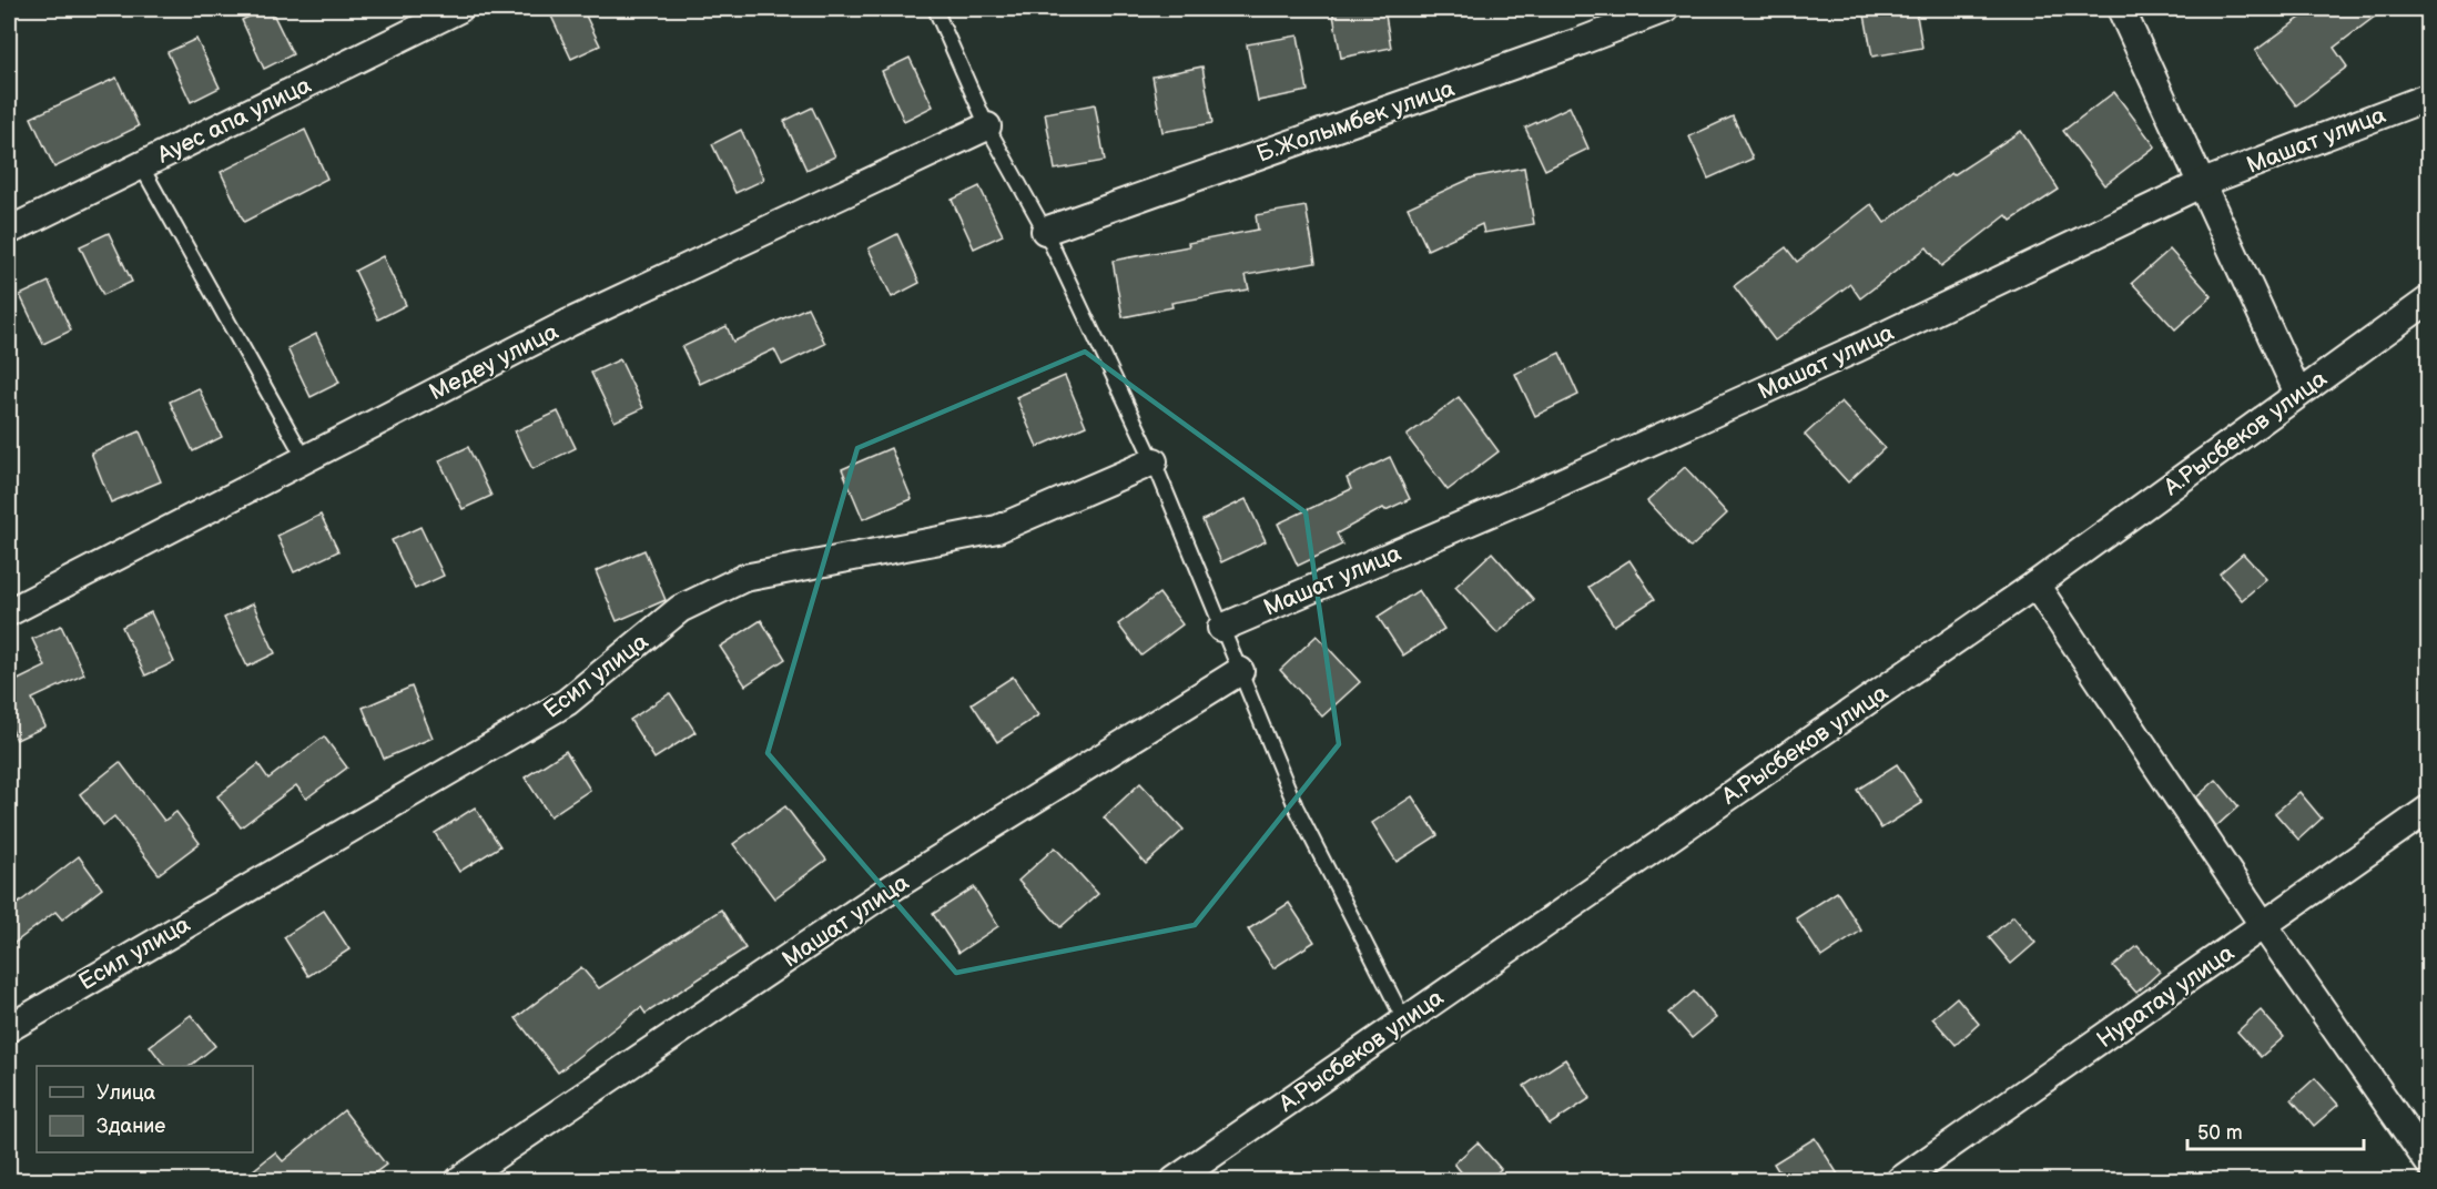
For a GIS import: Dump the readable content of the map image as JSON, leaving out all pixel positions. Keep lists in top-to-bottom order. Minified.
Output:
{"streets":{"street":["Ауес апа улица","Б.Жолымбек улица","Машат улица","Медеу улица","А.Рысбеков улица","Есил улица","Нуратау улица"]},"legend":["Улица","Здание"],"scale_bar":"50 m"}
